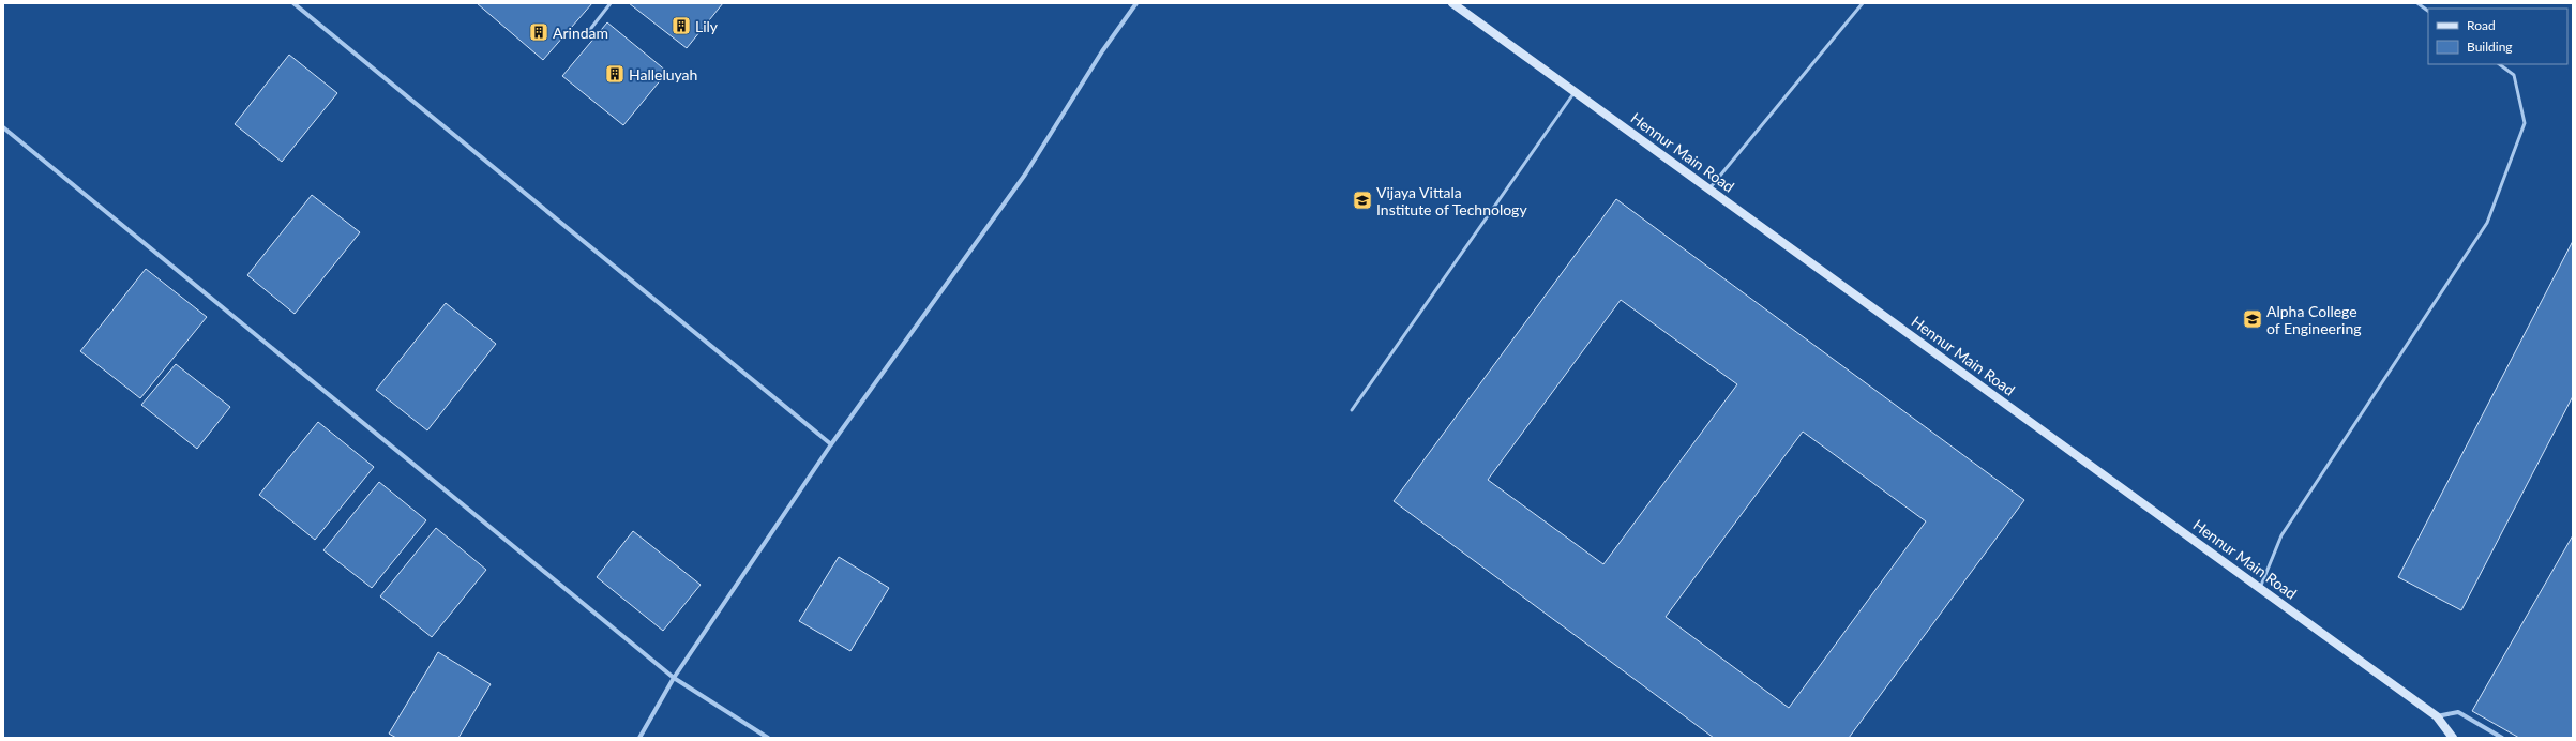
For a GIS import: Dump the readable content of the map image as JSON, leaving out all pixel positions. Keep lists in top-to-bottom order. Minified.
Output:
{"streets":{"main road":["Hennur Main Road"]},"places":{"building":["Lily","Arindam","Halleluyah"],"school or university":["Vijaya Vittala Institute of Technology","Alpha College of Engineering"]},"legend":["Road","Building"]}
